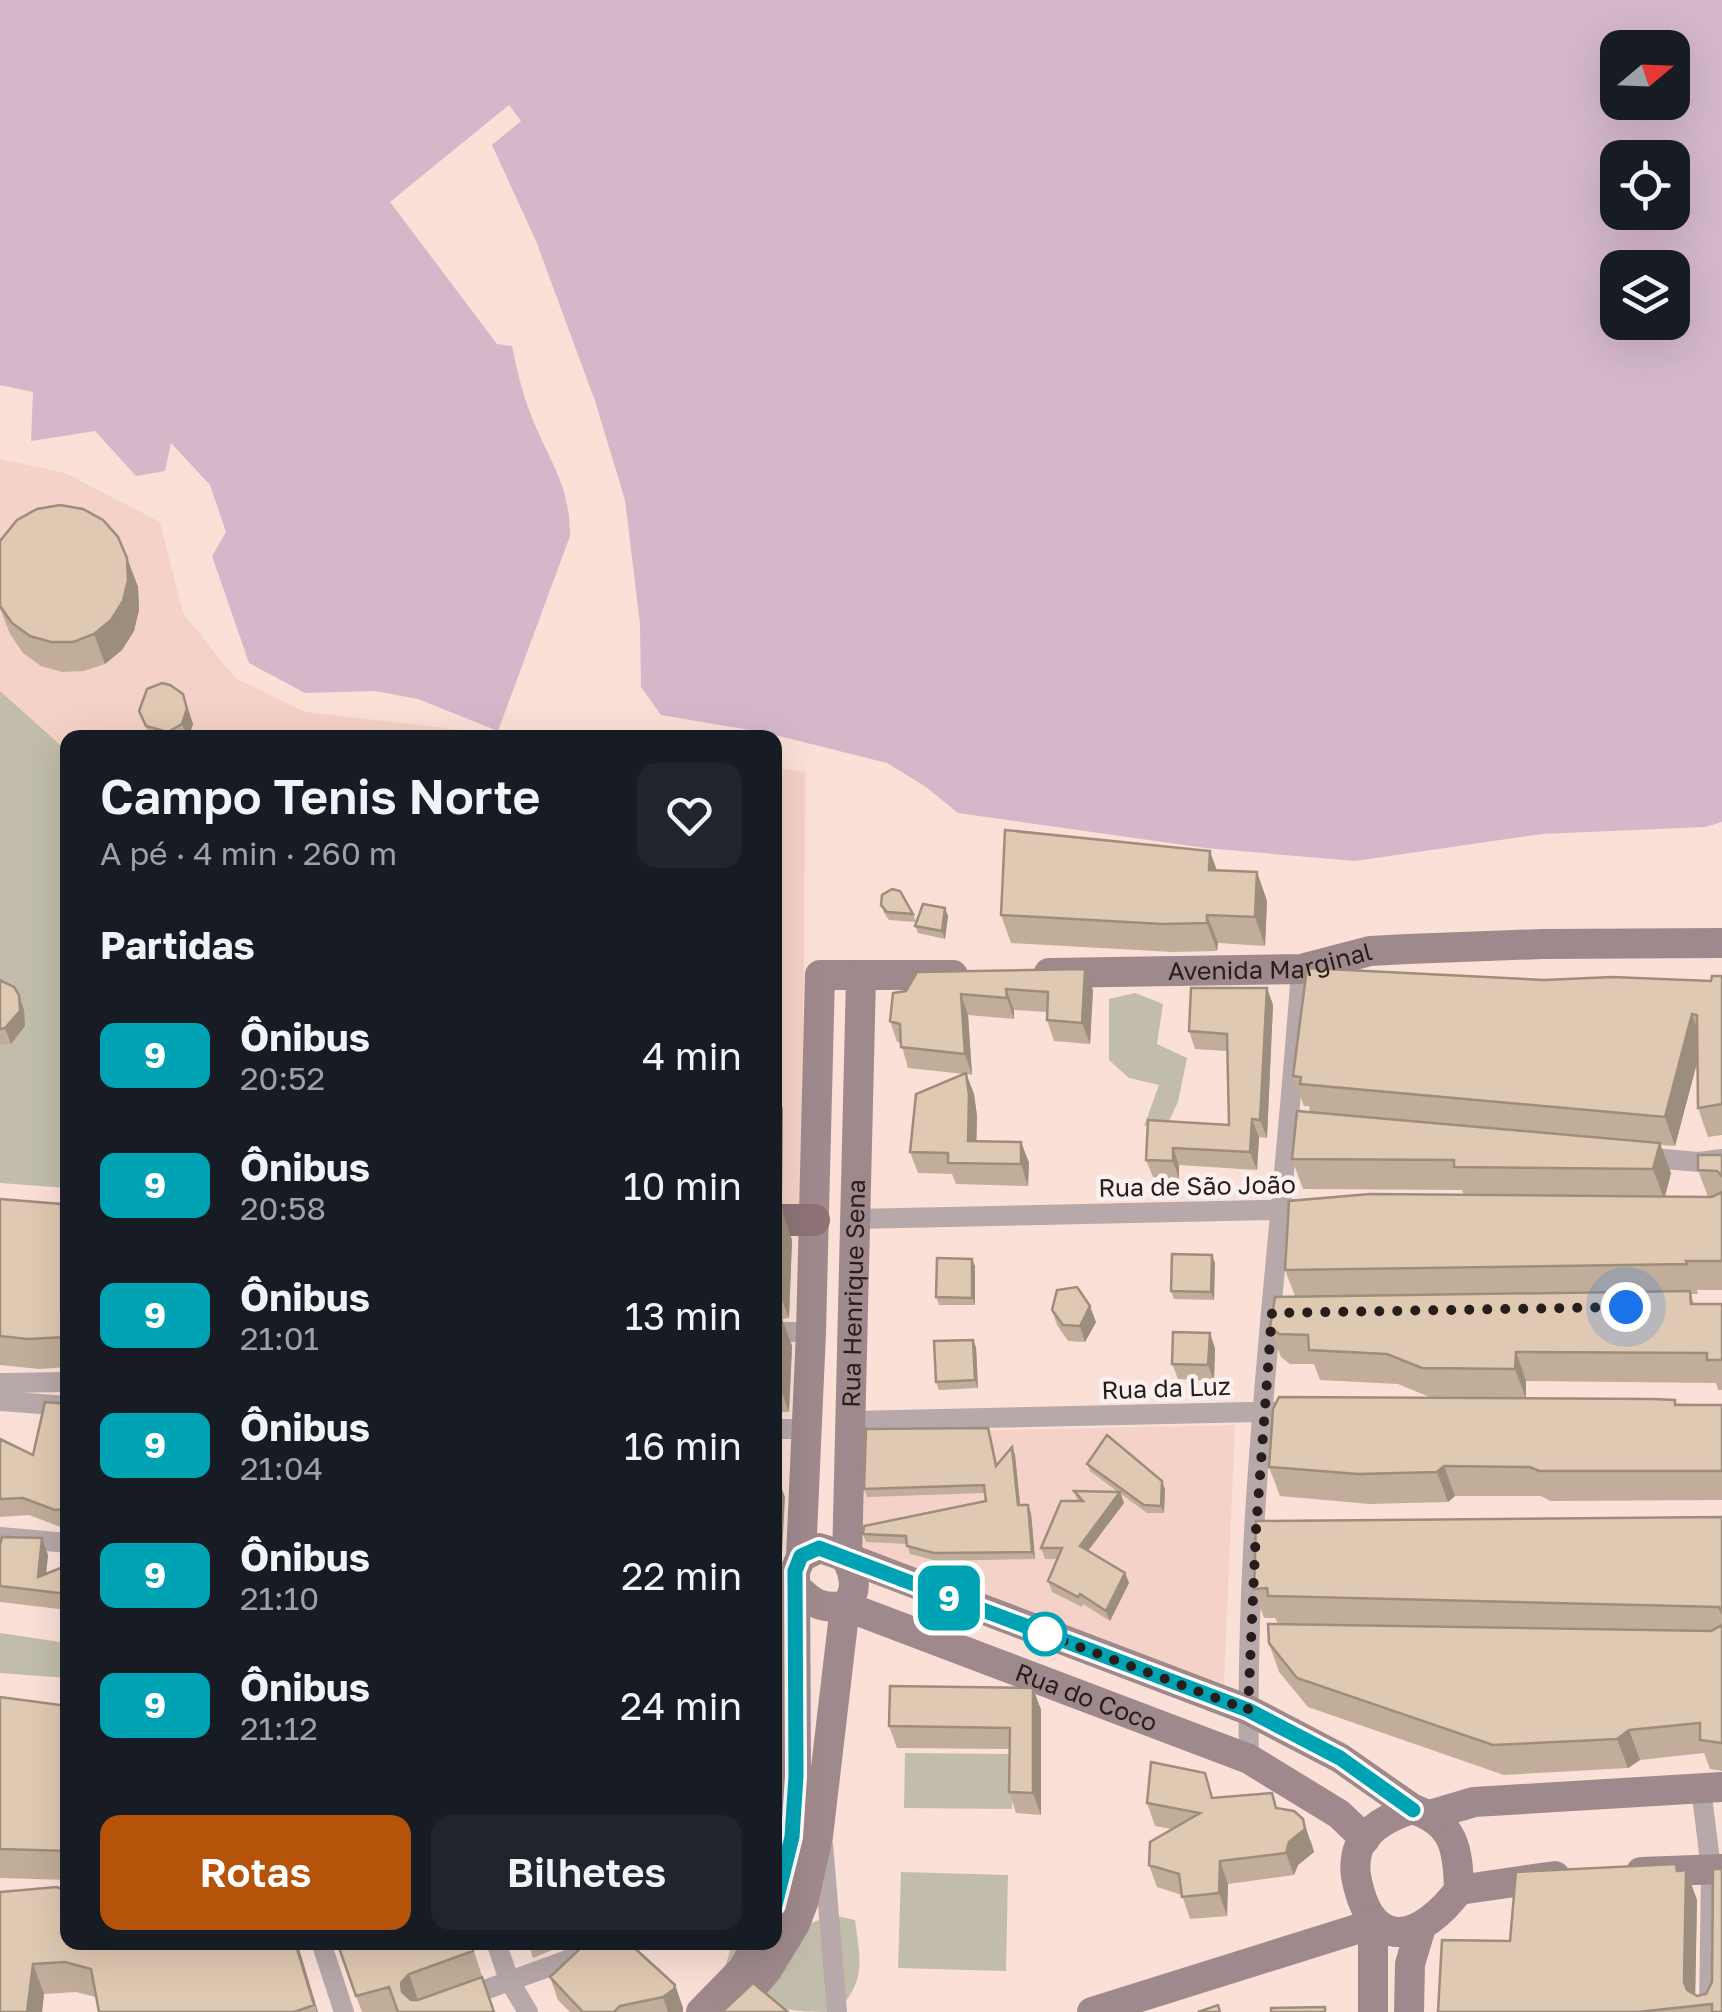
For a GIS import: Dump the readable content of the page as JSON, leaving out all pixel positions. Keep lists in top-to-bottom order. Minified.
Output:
{"streets":{"main road":["Avenida Marginal","Rua Henrique Sena","Rua do Coco"],"street":["Rua de São João","Rua da Luz"]},"crossings":[["Rua de São João","Rua Henrique Sena"],["Rua Henrique Sena","Rua da Luz"],["Rua Henrique Sena","Rua do Coco"]],"lines":["bus line 9"],"north":"right","page":{"on_map":"9","heading":[["Campo Tenis Norte","A pé · 4 min · 260 m"],"Partidas"],"list":[{"mark":"9","name":"Ônibus","note":"20:52","value":"4 min"},{"mark":"9","name":"Ônibus","note":"20:58","value":"10 min"},{"mark":"9","name":"Ônibus","note":"21:01","value":"13 min"},{"mark":"9","name":"Ônibus","note":"21:04","value":"16 min"},{"mark":"9","name":"Ônibus","note":"21:10","value":"22 min"},{"mark":"9","name":"Ônibus","note":"21:12","value":"24 min"}],"buttons":["Rotas","Bilhetes"]}}
